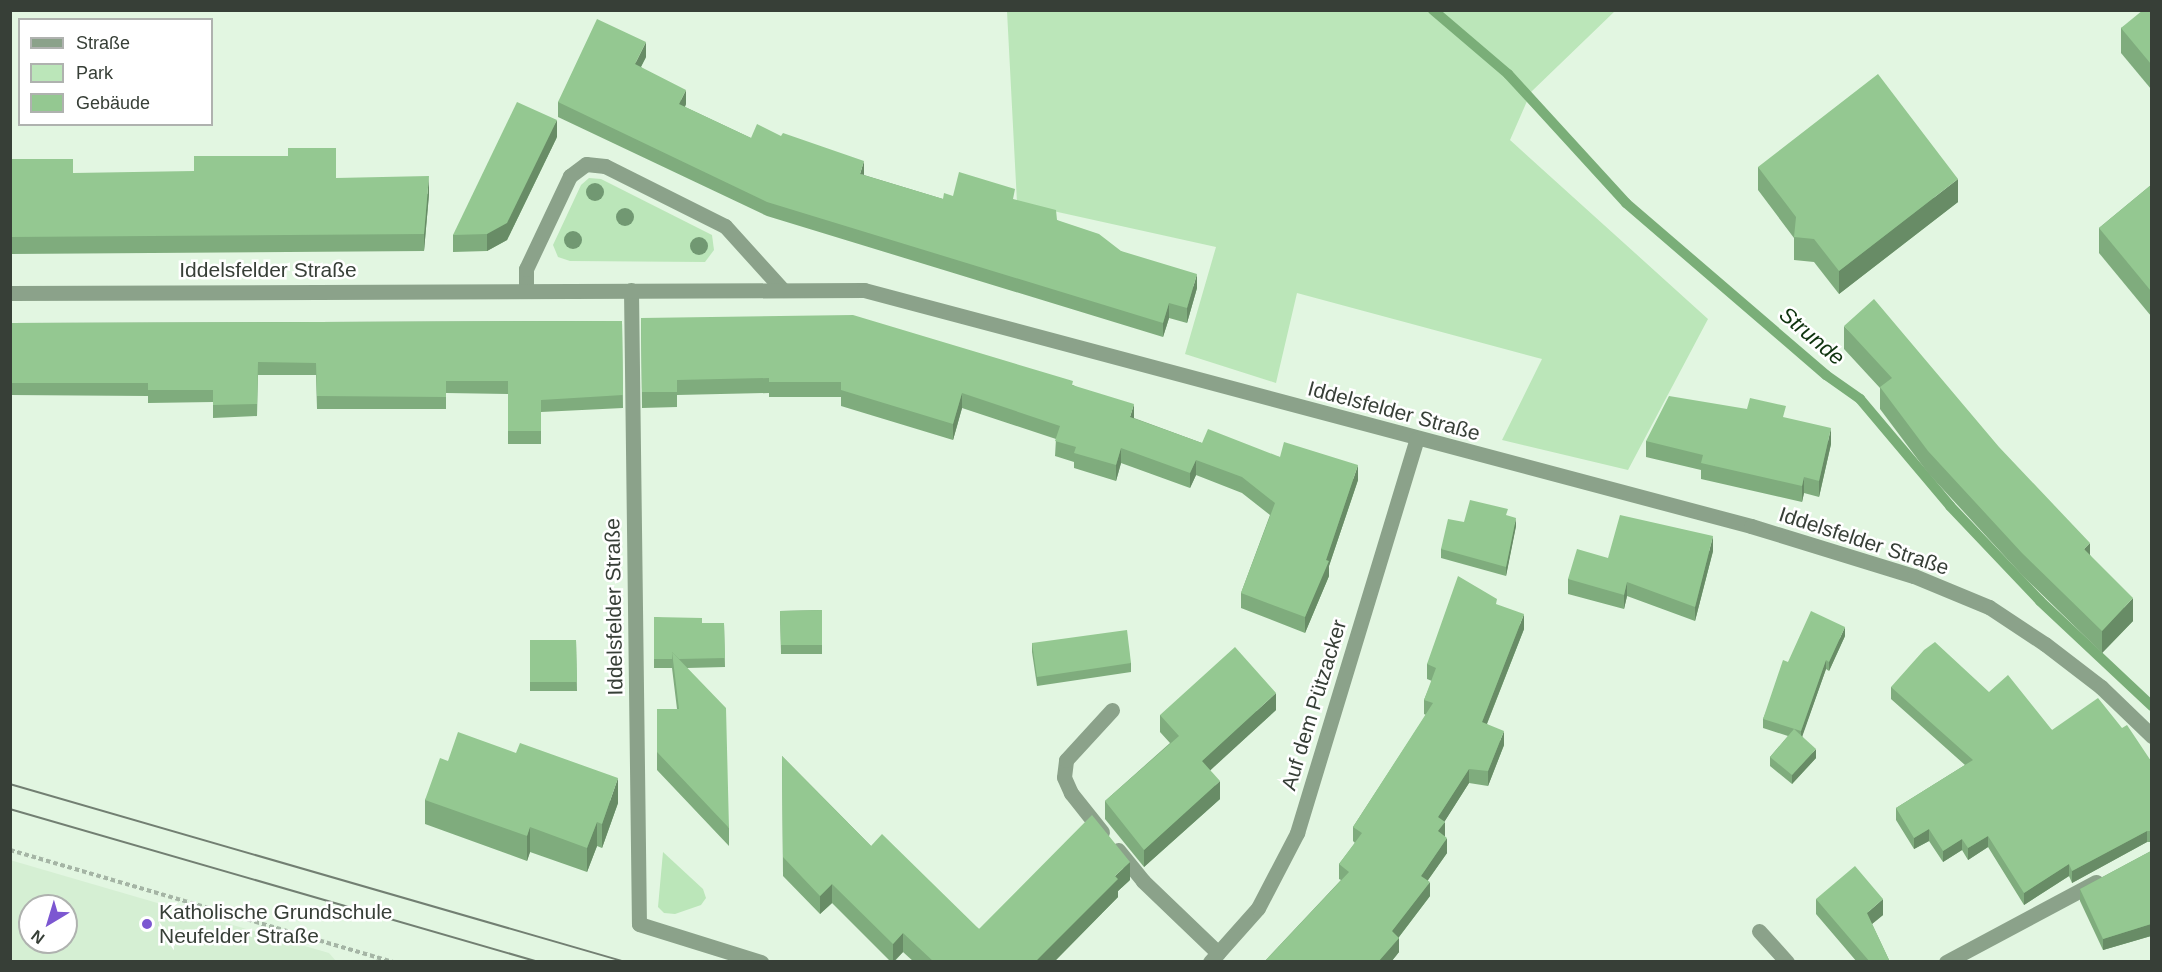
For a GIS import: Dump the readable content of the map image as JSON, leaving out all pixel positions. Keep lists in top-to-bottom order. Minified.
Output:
{"streets":{"street":["Iddelsfelder Straße","Auf dem Pützacker"]},"crossings":[["Iddelsfelder Straße","Auf dem Pützacker"]],"water":["Strunde"],"places":["Katholische Grundschule Neufelder Straße"],"legend":["Straße","Park","Gebäude"],"north":"bottom left"}
